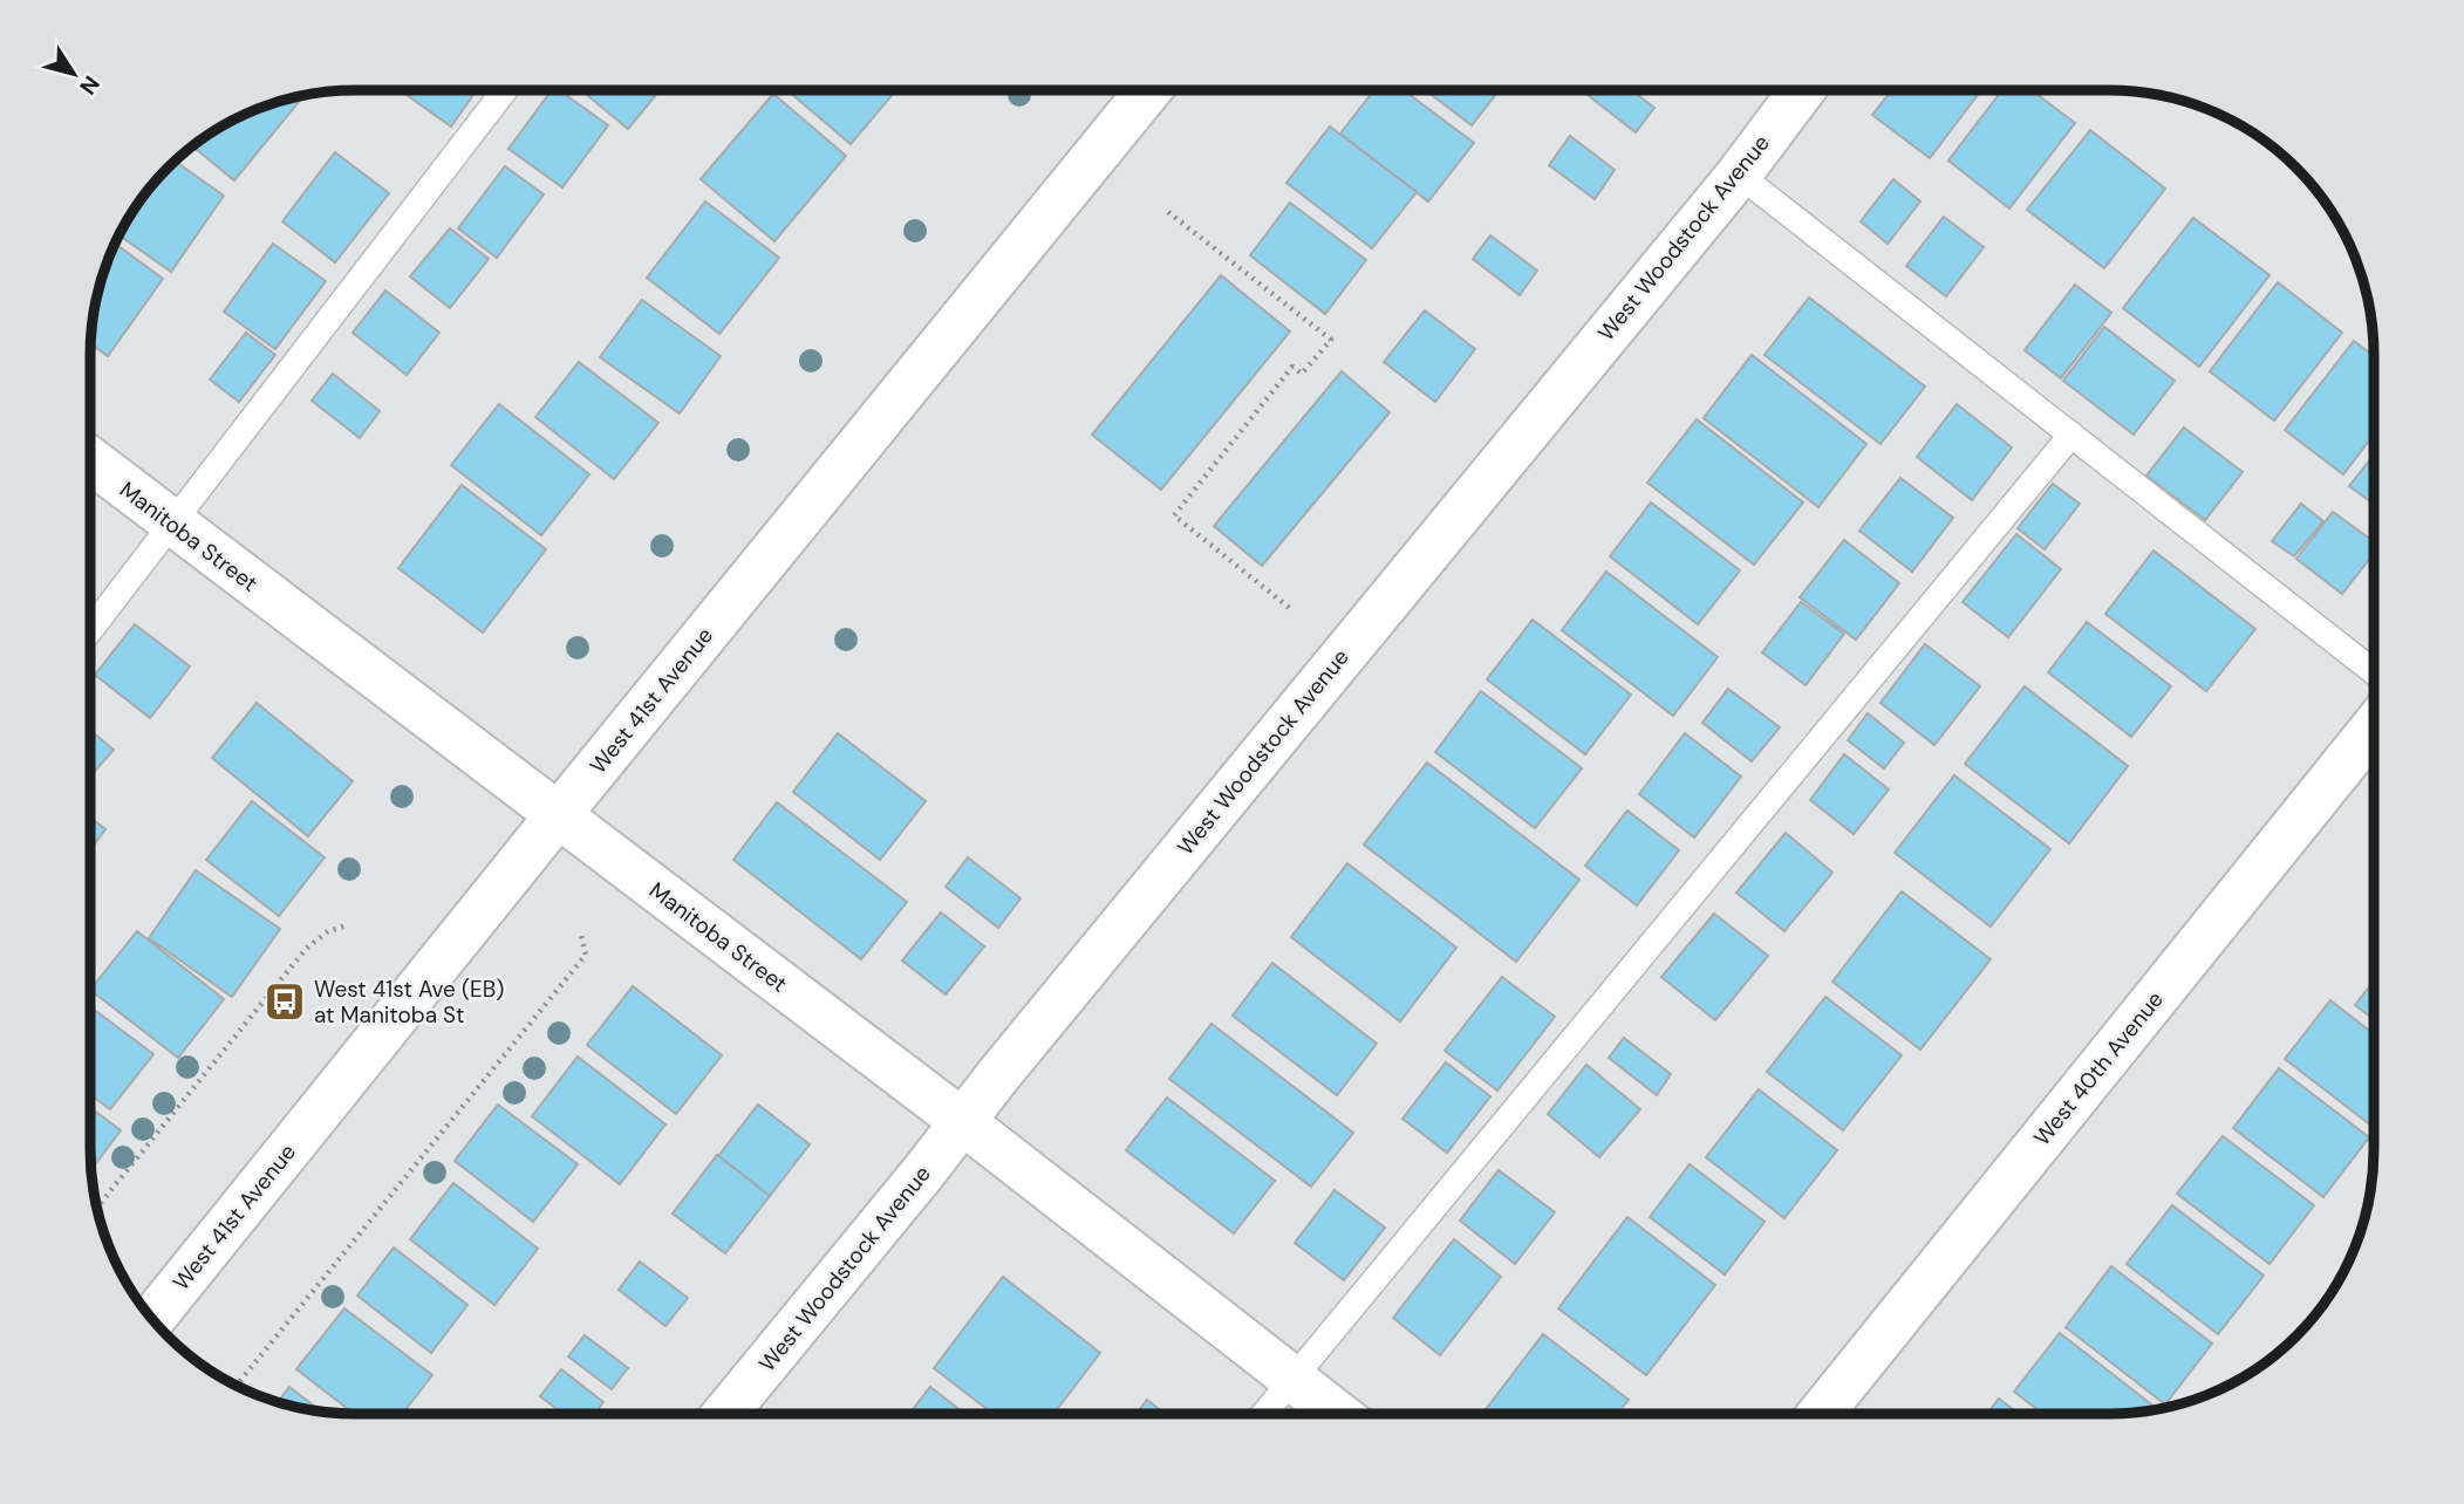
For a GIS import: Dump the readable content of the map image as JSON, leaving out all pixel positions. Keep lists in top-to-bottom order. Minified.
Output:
{"streets":{"street":["West Woodstock Avenue","Manitoba Street","West 41st Avenue","West 40th Avenue"]},"crossings":[["West Woodstock Avenue","Manitoba Street"],["Manitoba Street","West 41st Avenue"]],"places":{"bus stop":["West 41st Ave (EB) at Manitoba St"]},"north":"bottom right"}
